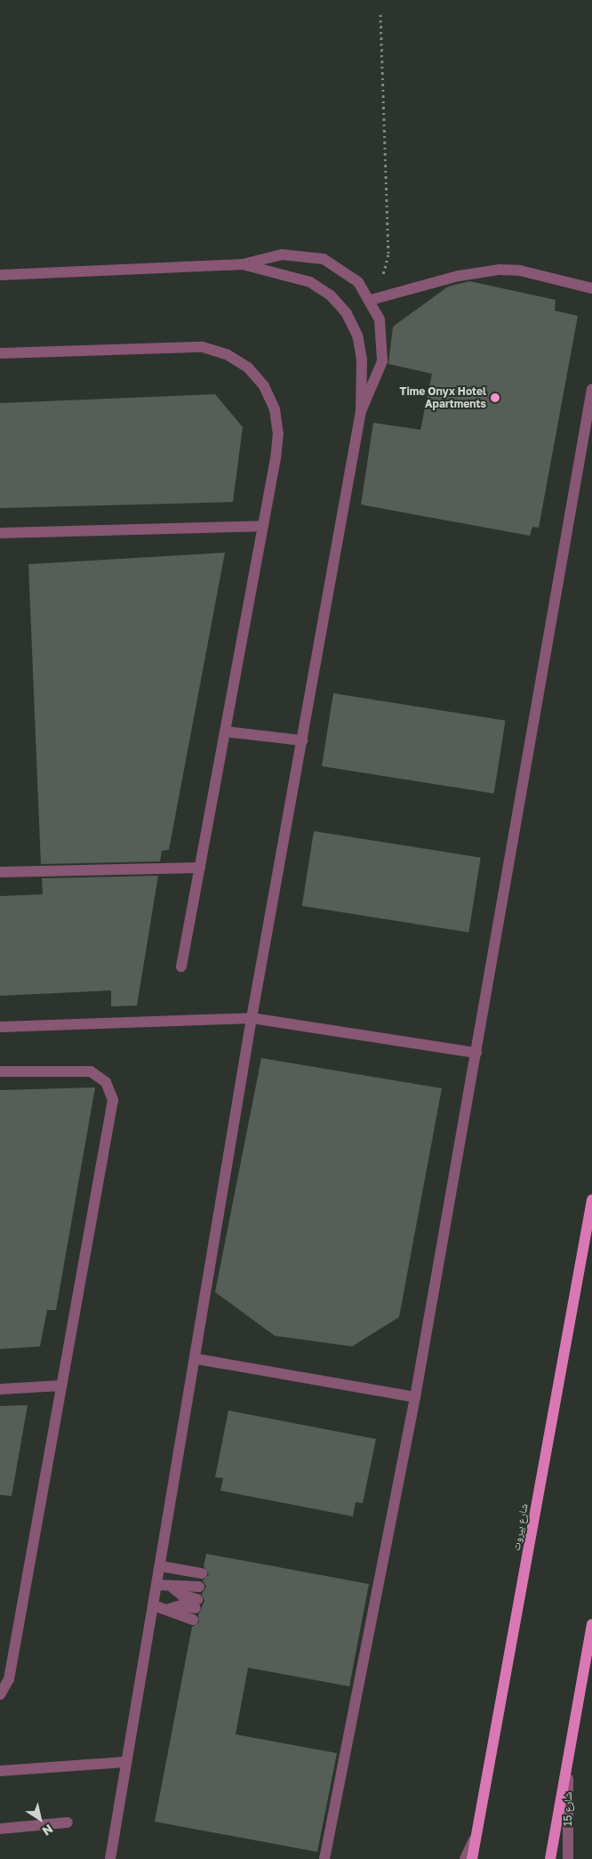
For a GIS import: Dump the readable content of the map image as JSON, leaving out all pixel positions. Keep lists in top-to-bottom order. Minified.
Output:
{"streets":{"main road":["شارع بيروت"],"street":["شارع 15"]},"places":["Time Onyx Hotel Apartments"],"north":"bottom right"}
